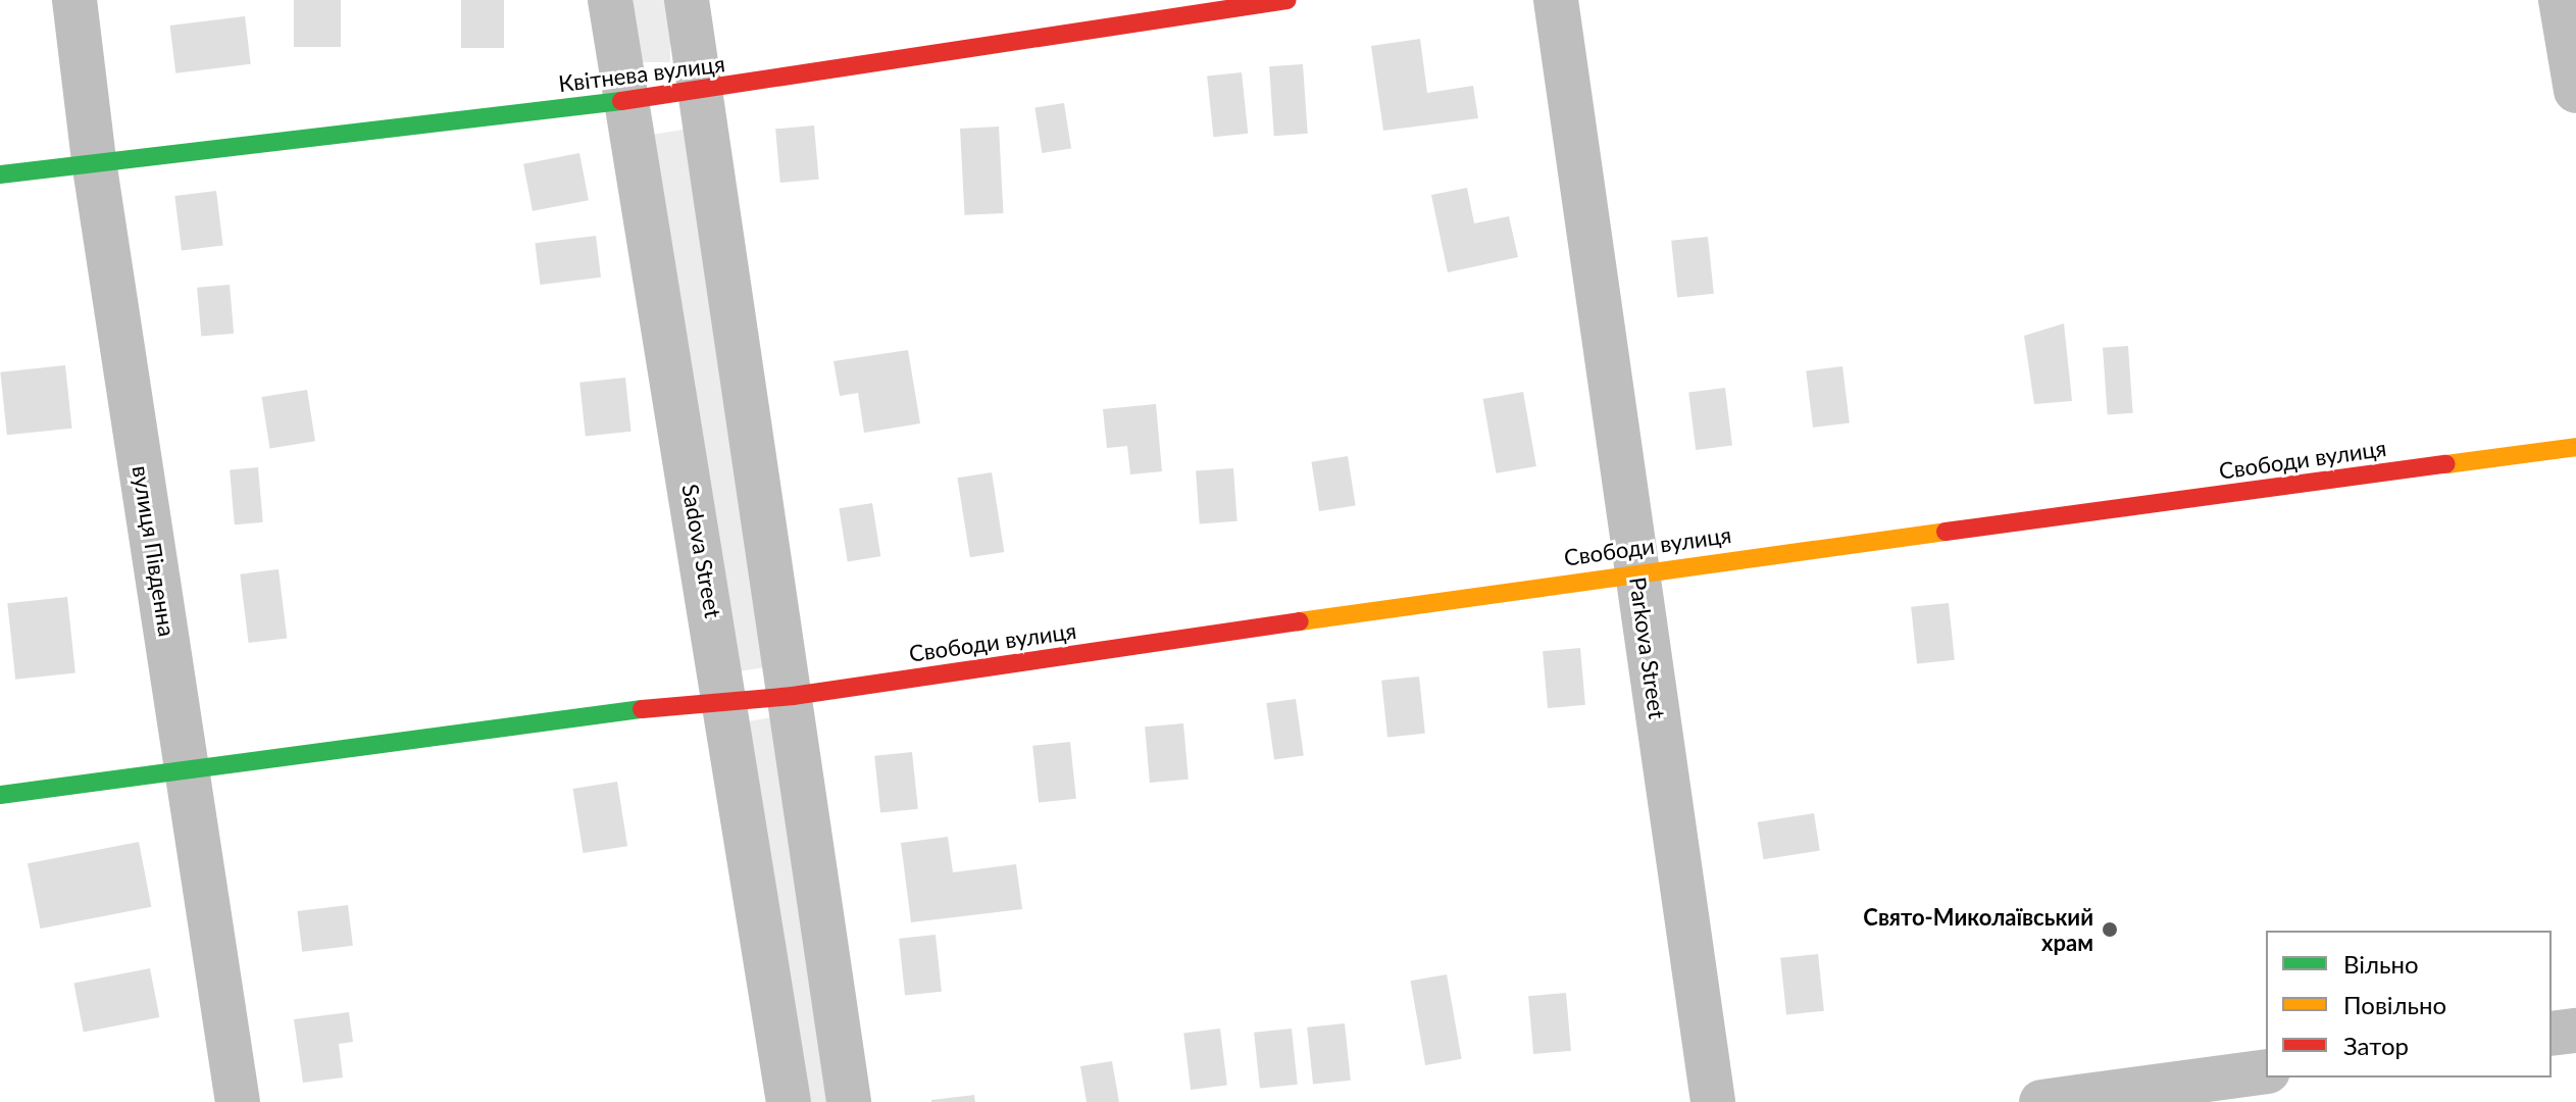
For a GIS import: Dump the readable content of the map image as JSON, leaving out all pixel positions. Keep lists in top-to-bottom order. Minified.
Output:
{"streets":{"street":["Квітнева вулиця","Свободи вулиця","вулиця Південна","Sadova Street","Parkova Street"]},"crossings":[["Квітнева вулиця","вулиця Південна"],["Квітнева вулиця","Sadova Street"],["Свободи вулиця","вулиця Південна"],["Свободи вулиця","Sadova Street"],["Свободи вулиця","Parkova Street"]],"places":["Свято-Миколаївський храм"],"legend":["Вільно","Повільно","Затор"]}
